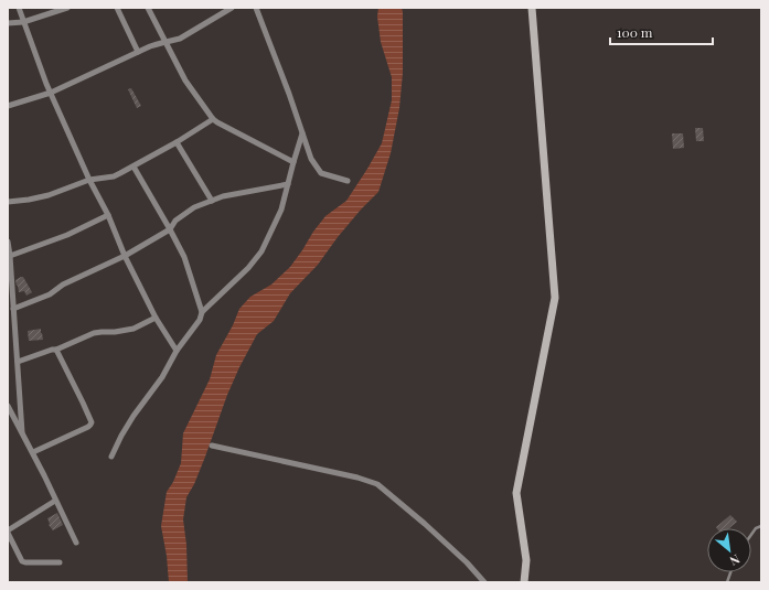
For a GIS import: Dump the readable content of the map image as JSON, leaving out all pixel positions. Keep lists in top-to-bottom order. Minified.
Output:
{"scale_bar":"100 m","north":"bottom right"}
